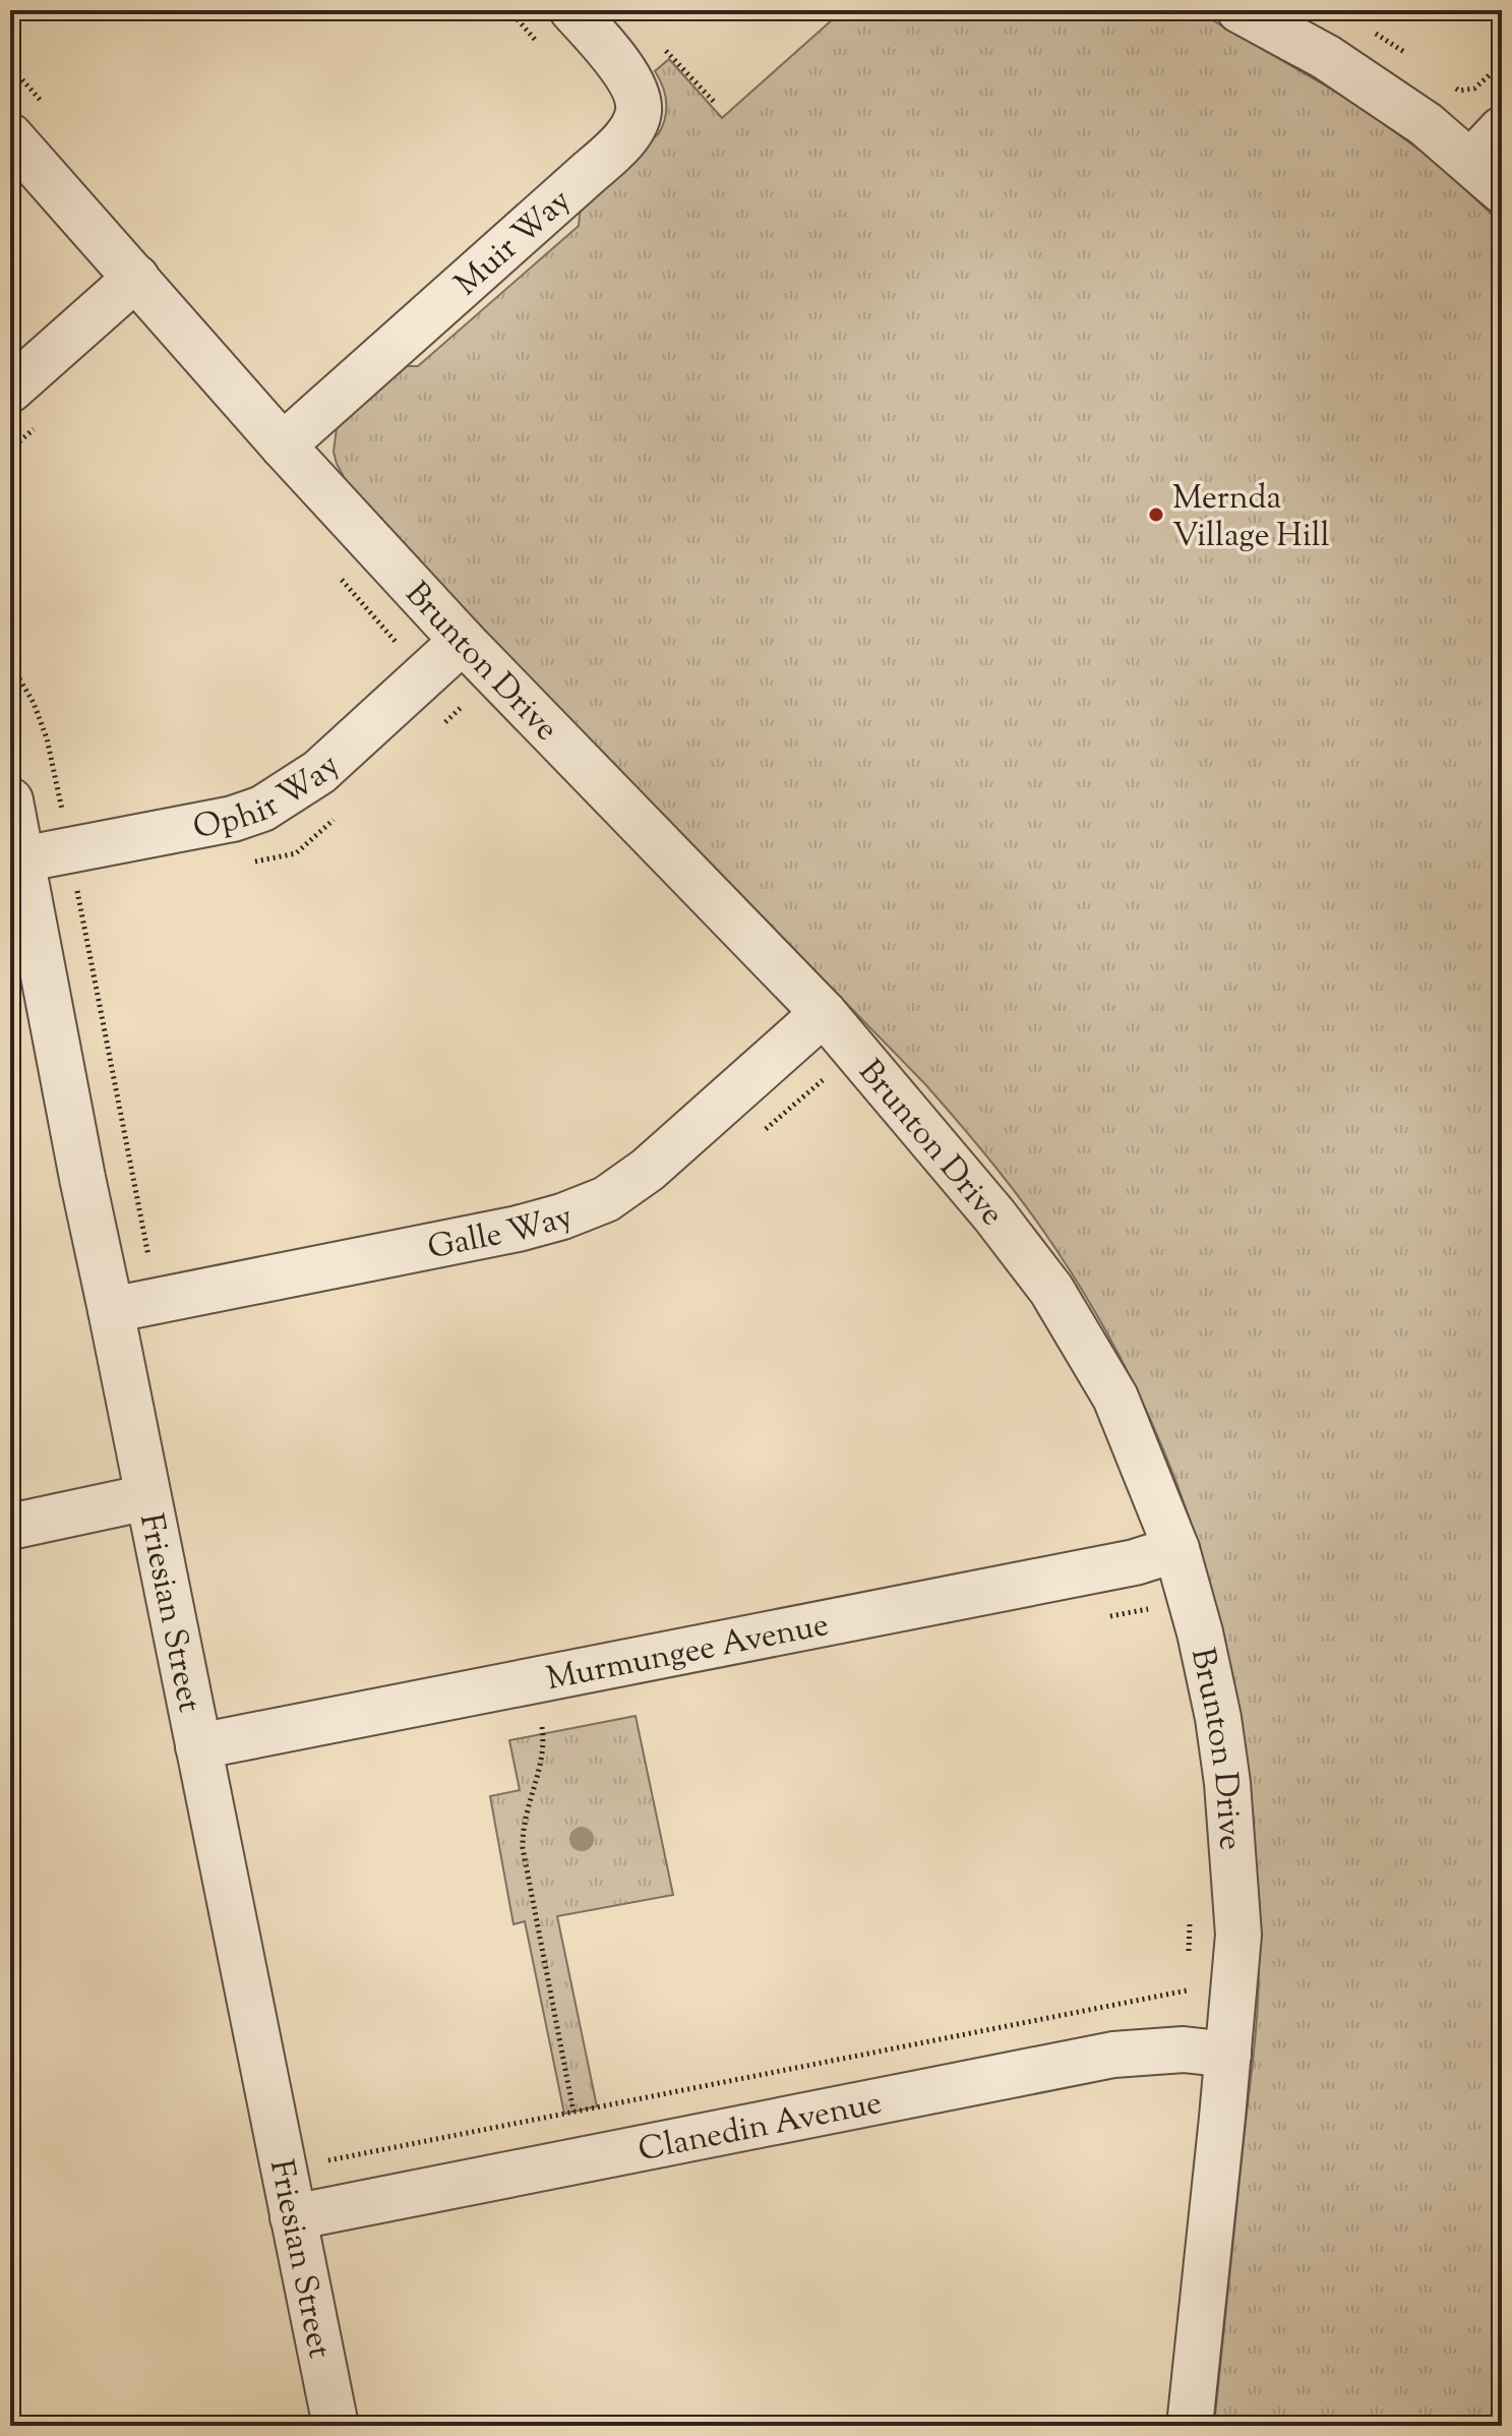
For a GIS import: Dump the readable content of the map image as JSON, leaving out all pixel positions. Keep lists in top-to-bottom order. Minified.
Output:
{"streets":{"street":["Muir Way","Brunton Drive","Ophir Way","Galle Way","Friesian Street","Murmungee Avenue","Clanedin Avenue"]},"crossings":[["Muir Way","Brunton Drive"],["Brunton Drive","Ophir Way"],["Brunton Drive","Galle Way"],["Brunton Drive","Murmungee Avenue"],["Brunton Drive","Clanedin Avenue"],["Ophir Way","Friesian Street"],["Galle Way","Friesian Street"],["Friesian Street","Murmungee Avenue"],["Friesian Street","Clanedin Avenue"]],"places":["Mernda Village Hill"]}
